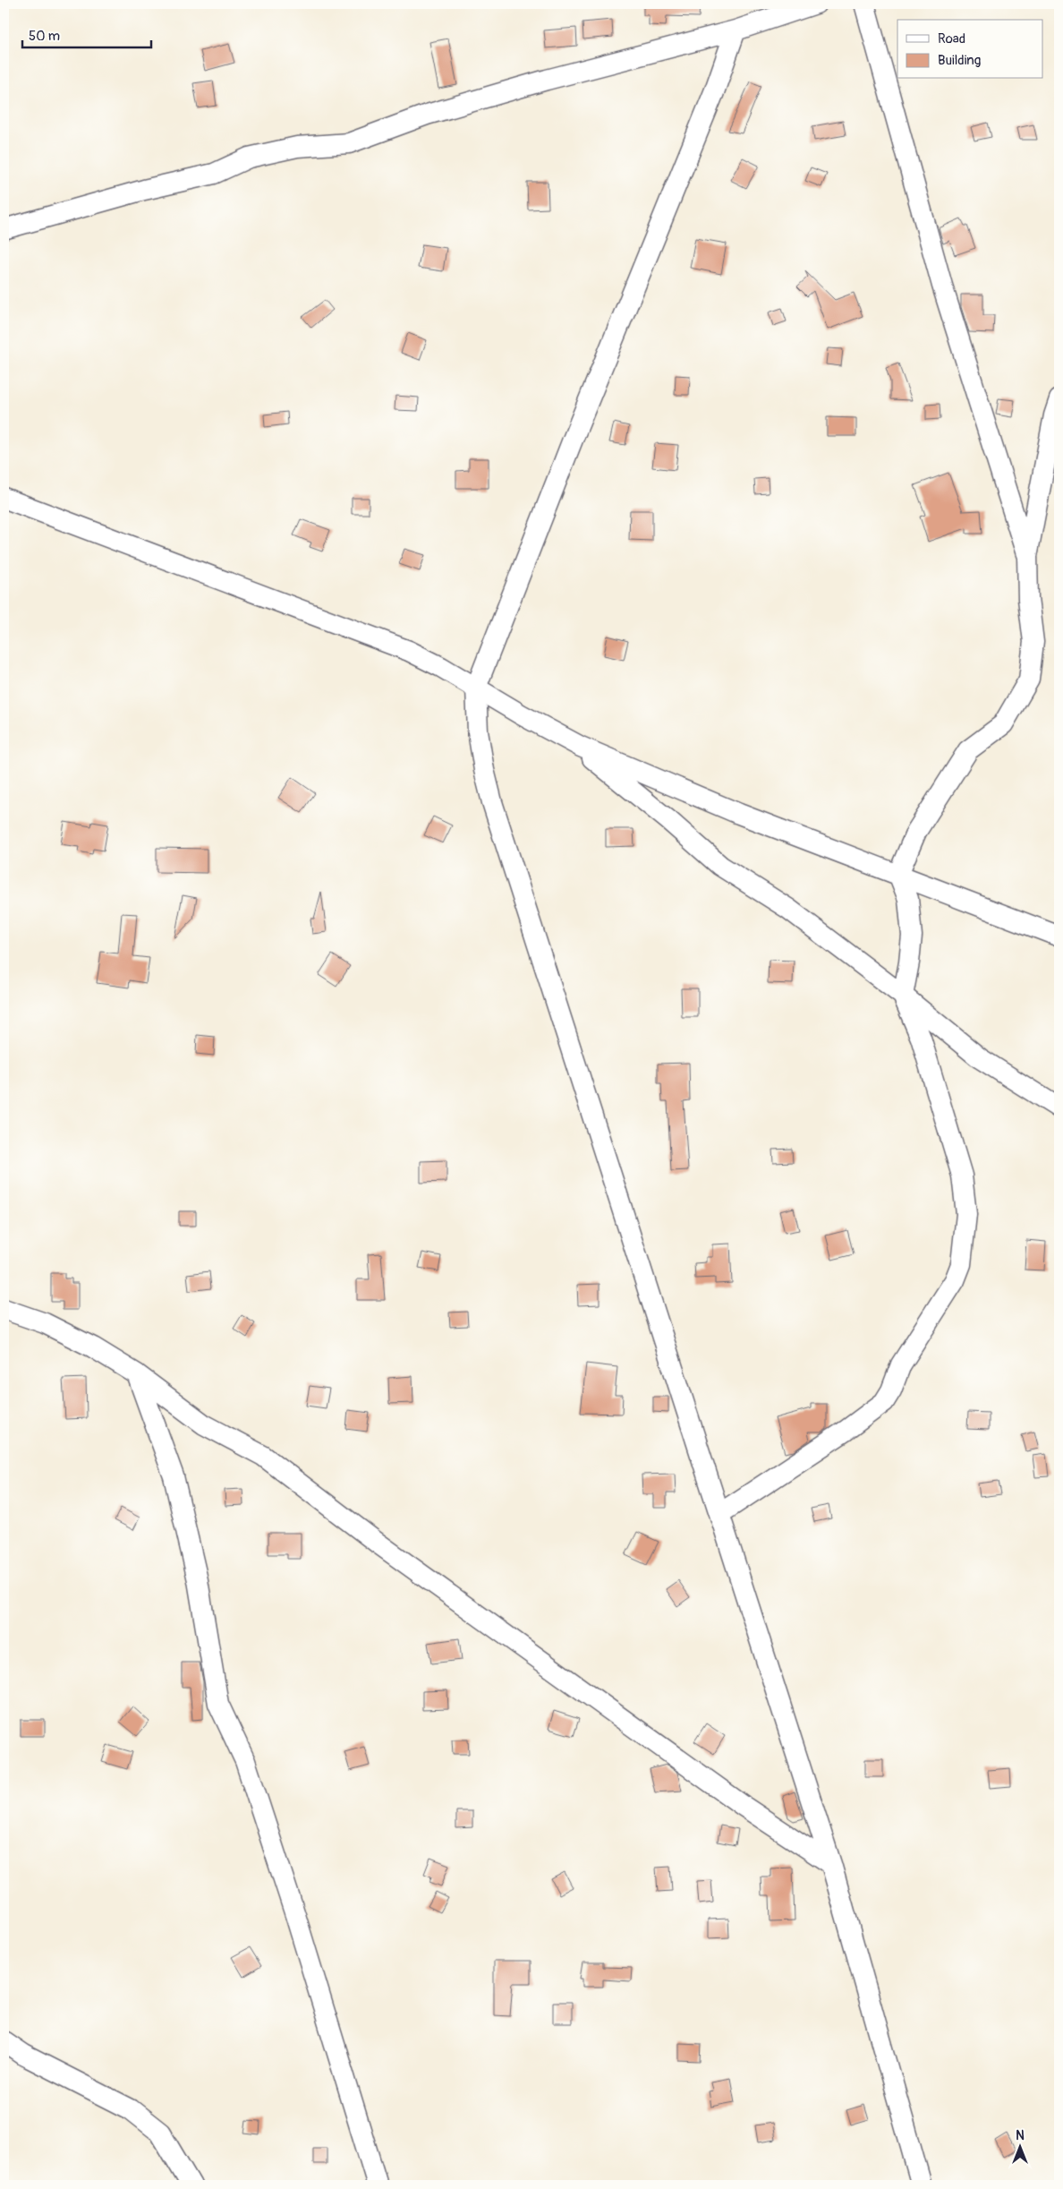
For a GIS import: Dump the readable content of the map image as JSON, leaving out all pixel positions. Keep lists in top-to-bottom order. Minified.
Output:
{"legend":["Road","Building"],"scale_bar":"50 m","north":"top"}
